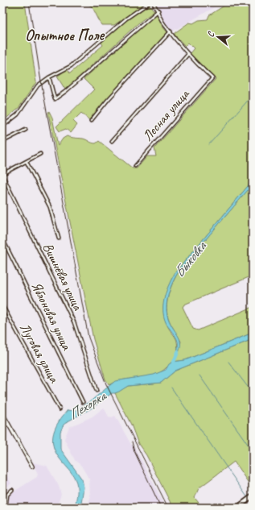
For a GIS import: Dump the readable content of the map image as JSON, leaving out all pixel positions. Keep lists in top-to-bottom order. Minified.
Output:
{"streets":{"street":["Лесная улица","Вишнёвая улица","Яблоневая улица","Луговая улица"]},"districts":["Опытное Поле"],"water":["Быковка","Пехорка"],"north":"left"}
